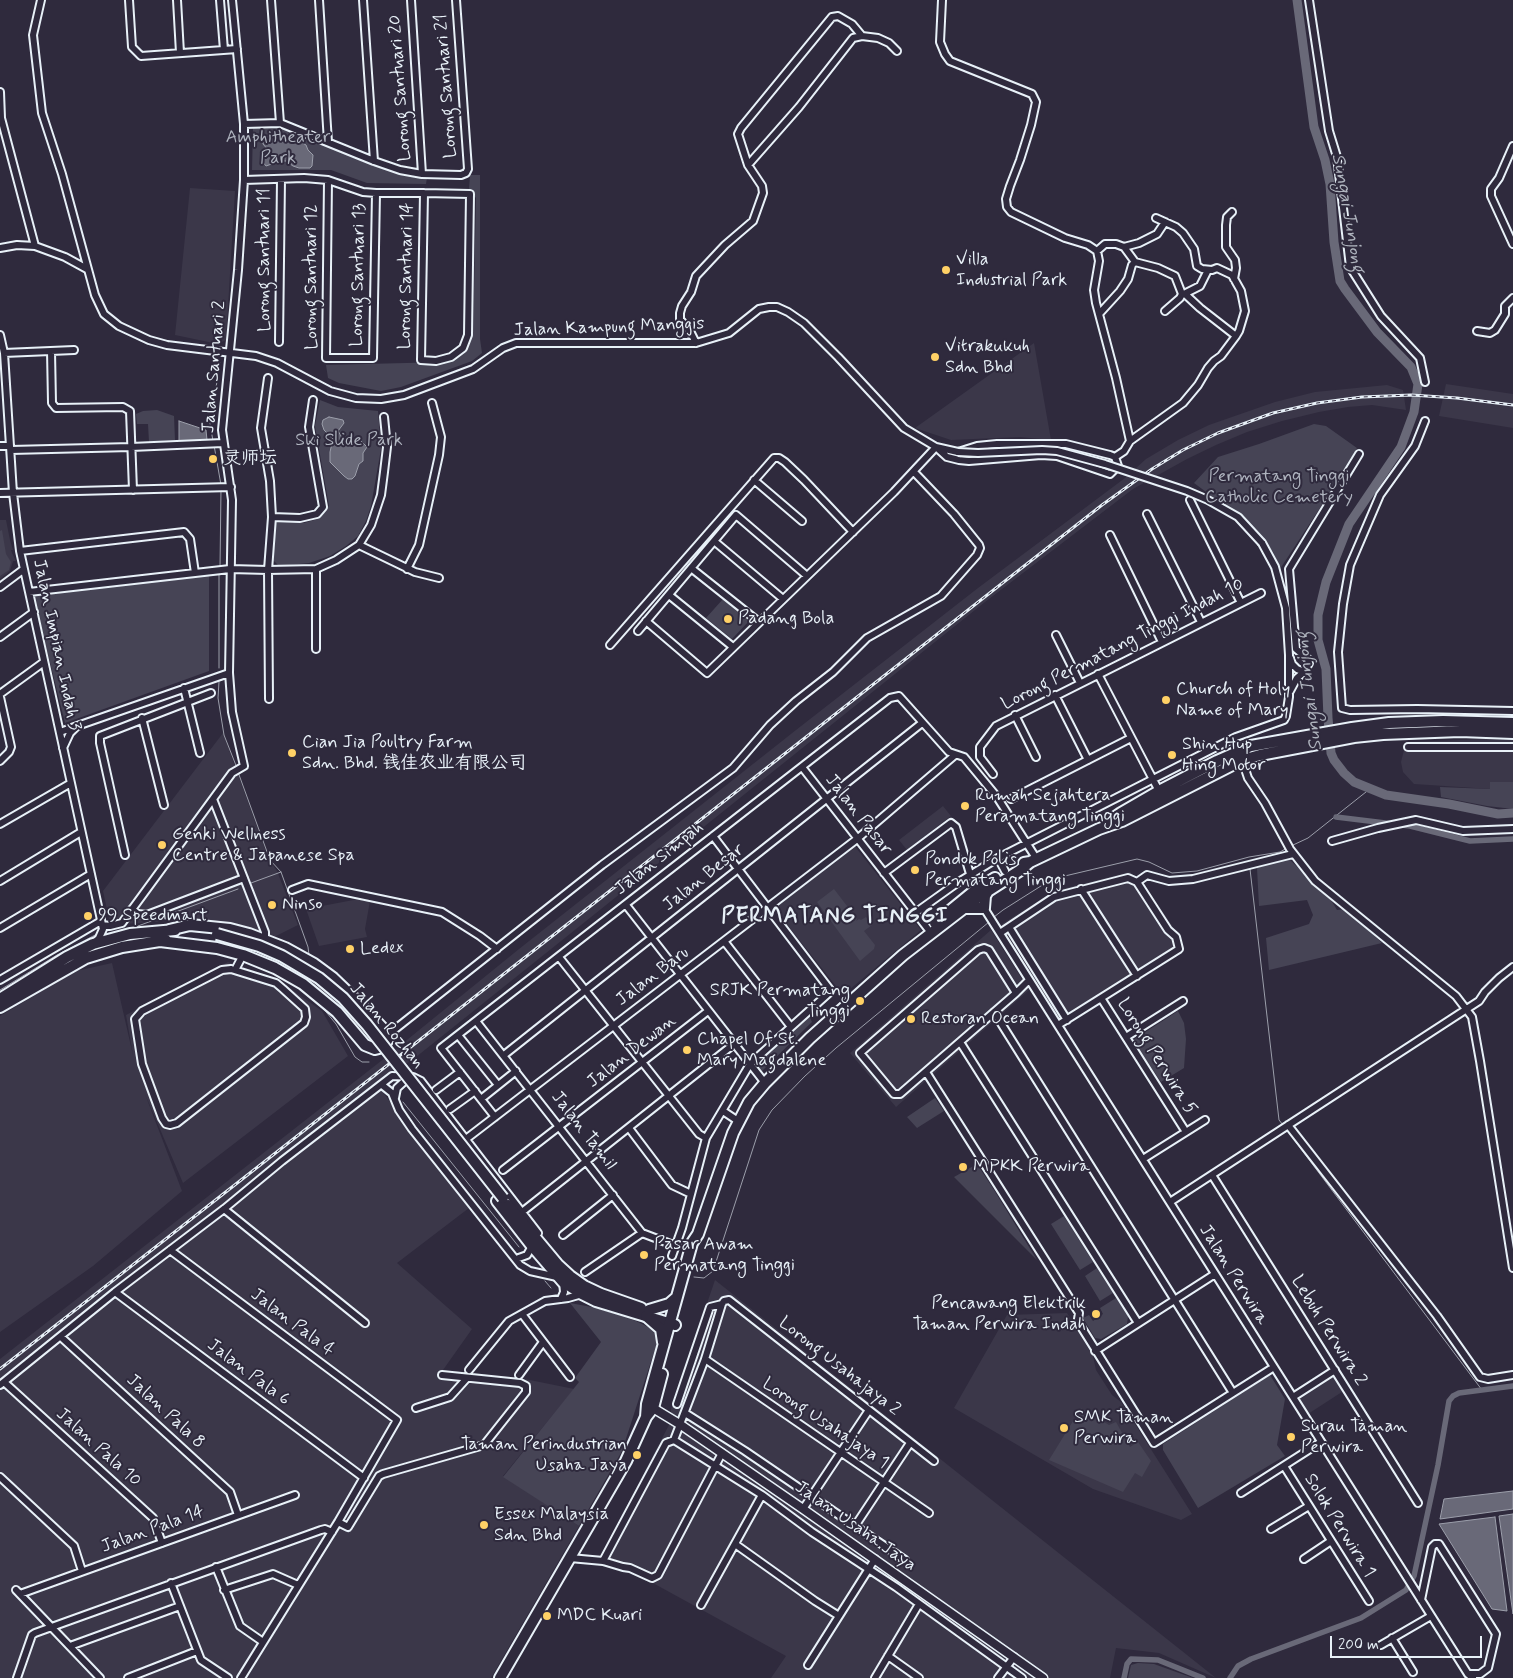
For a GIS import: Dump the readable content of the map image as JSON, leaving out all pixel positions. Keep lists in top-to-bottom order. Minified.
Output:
{"streets":{"main road":["Jalan Rozhan"],"street":["Lorong Santuari 21","Lorong Santuari 20","Lorong Santuari 11","Lorong Santuari 13","Lorong Santuari 14","Lorong Santuari 12","Jalan Kampung Manggis","Jalan Santuari 2","Jalan Impian Indah 3","Lorong Permatang Tinggi Indah 10","Jalan Pasar","Jalan Simpah","Jalan Besar","Jalan Baru","Jalan Dewan","Lorong Perwira 5","Jalan Tamil","Jalan Perwira","Jalan Pala 4","Lebuh Perwira 2","Lorong Usahajaya 2","Jalan Pala 6","Jalan Pala 8","Lorong Usahajaya 1","Jalan Pala 10","Solok Perwira 1","Jalan Usaha Jaya","Jalan Pala 14"]},"crossings":[["Lorong Santuari 21","Lorong Santuari 20"],["Lorong Santuari 13","Lorong Santuari 12"],["Jalan Kampung Manggis","Jalan Santuari 2"],["Jalan Pasar","Jalan Simpah"],["Jalan Pasar","Jalan Besar"],["Jalan Pasar","Jalan Baru"],["Jalan Simpah","Jalan Besar"],["Jalan Simpah","Jalan Tamil"],["Jalan Besar","Jalan Tamil"],["Jalan Baru","Jalan Tamil"],["Jalan Dewan","Jalan Tamil"],["Jalan Pala 4","Jalan Pala 6"],["Jalan Pala 8","Jalan Pala 14"],["Jalan Pala 10","Jalan Pala 14"]],"districts":["PERMATANG TINGGI"],"water":["Sungai Junjong"],"parks":["Amphitheater Park","Ski Slide Park","Permatang Tinggi Catholic Cemetery"],"places":["Villa Industrial Park","Vitrakukuh Sdn Bhd","灵师坛","Padang Bola","Church of Holy Name of Mary","Cian Jia Poultry Farm Sdn. Bhd. 钱佳农业有限公司","Shin Hup Hing Motor","Rumah Sejahtera Peramatang Tinggi","Genki Wellness Centre & Japanese Spa","Pondok Polis Permatang Tinggi","Ninso","99 Speedmart","Ledex","SRJK Permatang Tinggi","Restoran Ocean","Chapel Of St. Mary Magdalene","MPKK Perwira","Pasar Awam Permatang Tinggi","Pencawang Elektrik Taman Perwira Indah","SMK Taman Perwira","Surau Taman Perwira","Taman Perindustrian Usaha Jaya","Essex Malaysia Sdn Bhd","MDC Kuari"],"scale_bar":"200 m"}
